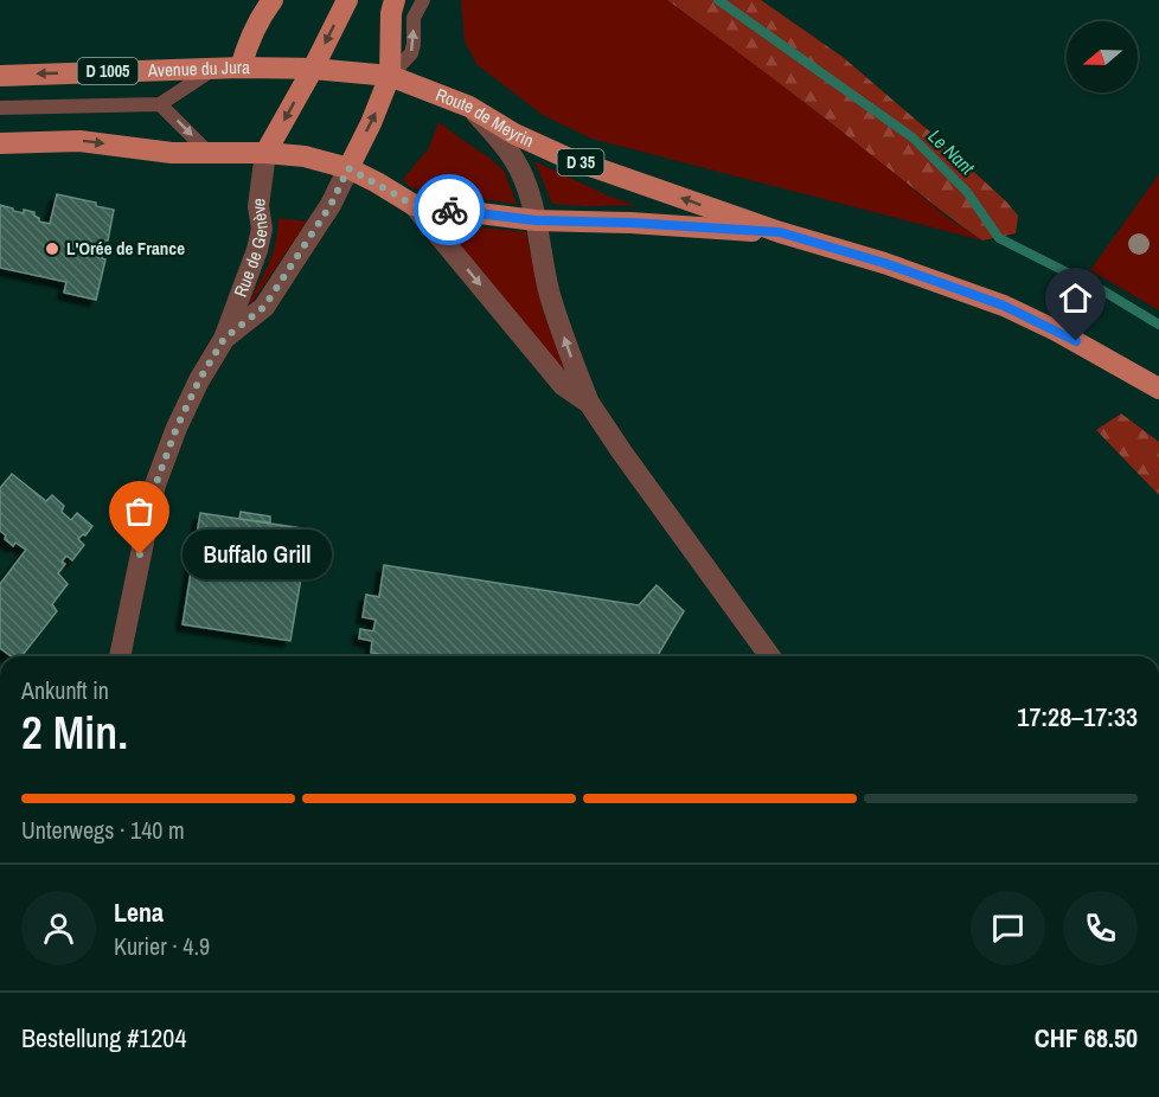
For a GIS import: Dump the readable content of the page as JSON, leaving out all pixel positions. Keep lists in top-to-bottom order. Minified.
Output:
{"streets":{"main road":["Avenue du Jura","D 1005","Route de Meyrin","D 35"],"street":["Rue de Genève"]},"crossings":[["Avenue du Jura","Route de Meyrin"],["Route de Meyrin","Rue de Genève"]],"water":["Le Nant"],"places":["L'Orée de France","Buffalo Grill"],"north":"left","page":{"bubble":"Buffalo Grill","heading":["2 Min.","Ankunft in","17:28–17:33"],"panel":["Lena","Kurier · 4.9","Bestellung #1204","CHF 68.50"],"bar":"Unterwegs · 140 m"}}
